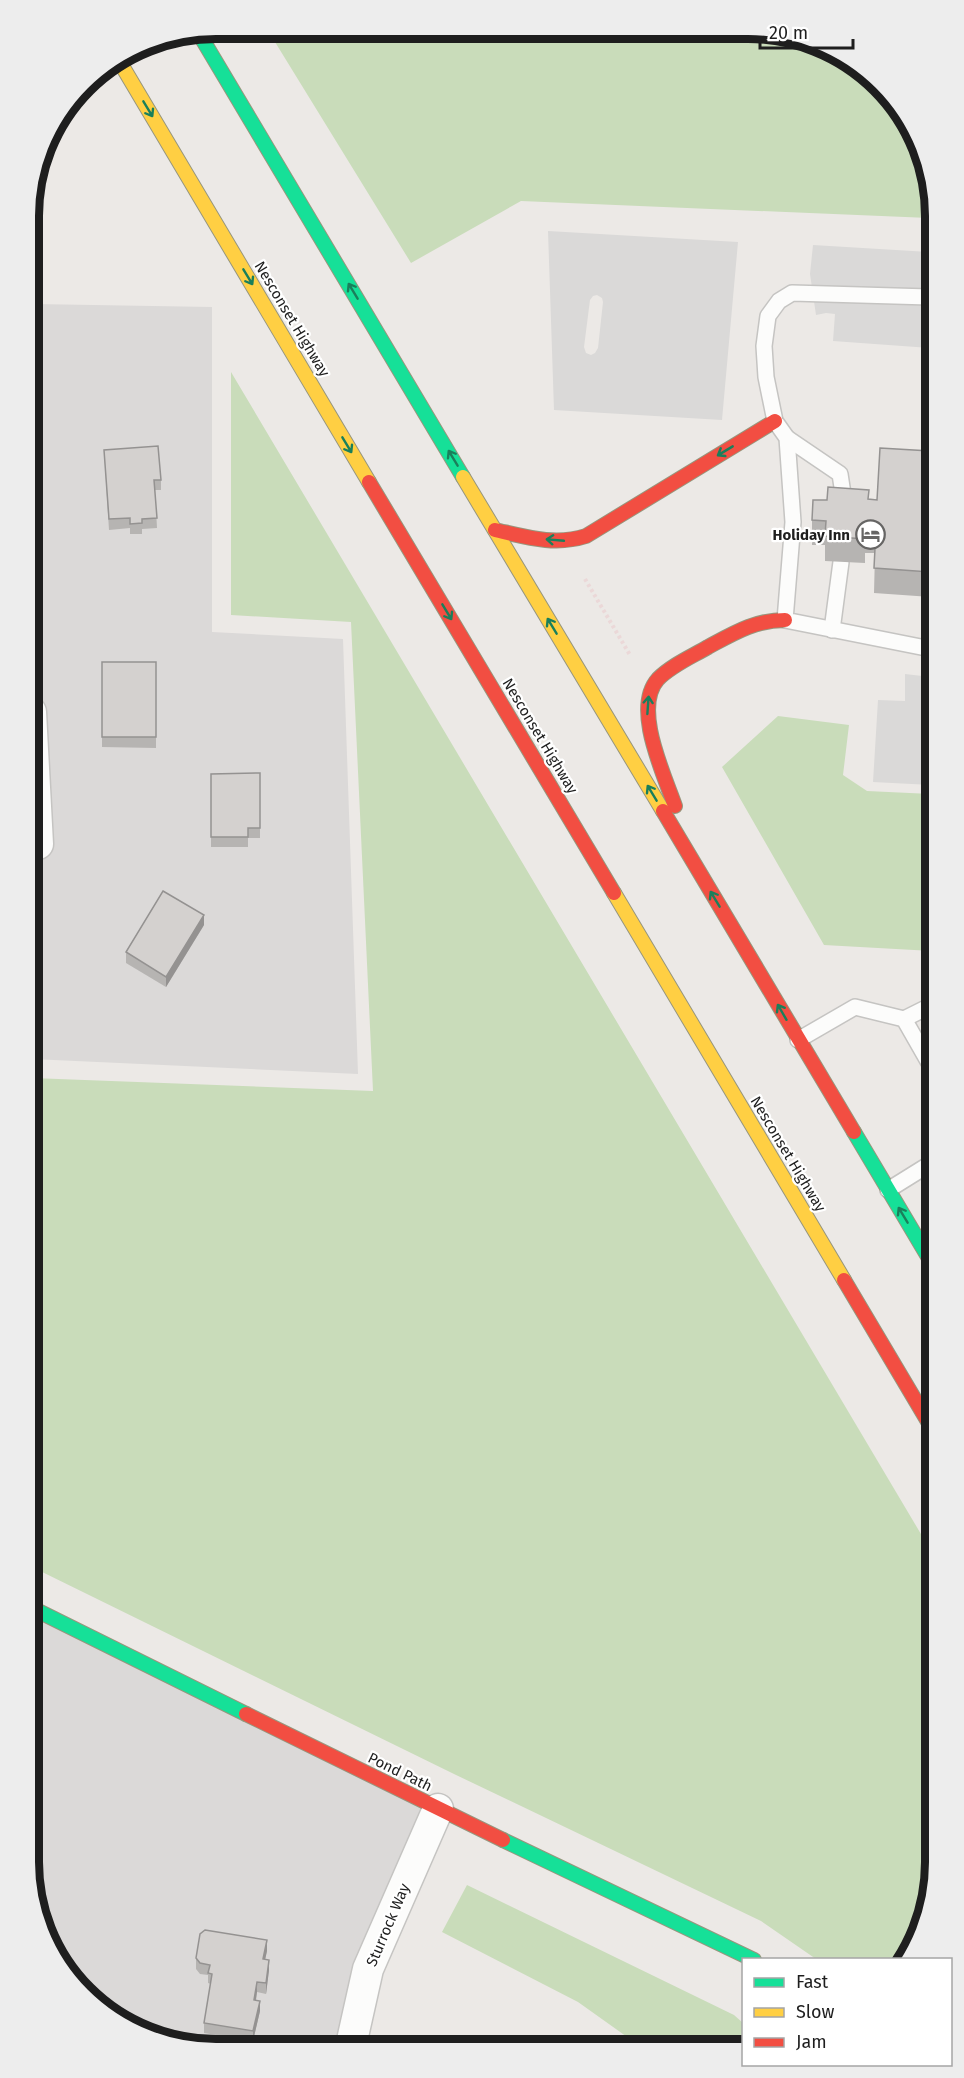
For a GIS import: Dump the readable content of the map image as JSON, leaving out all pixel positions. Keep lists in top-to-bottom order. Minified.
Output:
{"streets":{"main road":["Nesconset Highway","Pond Path"],"street":["Sturrock Way"]},"crossings":[["Pond Path","Sturrock Way"]],"places":{"hotel":["Holiday Inn"]},"legend":["Fast","Slow","Jam"],"scale_bar":"20 m"}
